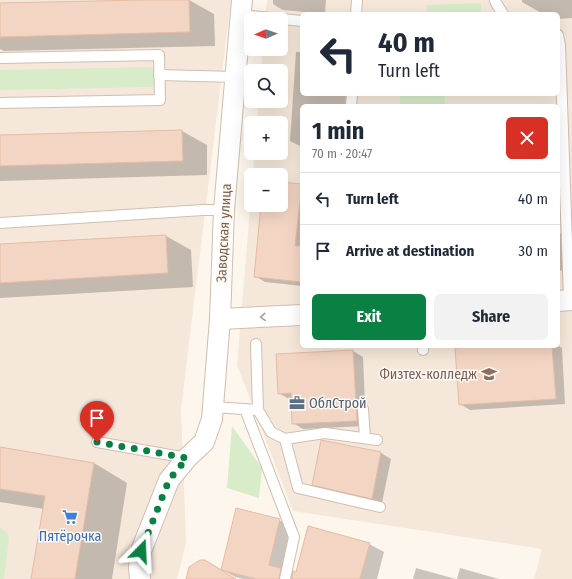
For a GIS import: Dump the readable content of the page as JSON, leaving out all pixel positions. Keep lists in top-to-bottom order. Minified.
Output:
{"streets":{"street":["Заводская улица"]},"places":{"school or university":["Физтех-колледж"],"office":["ОблСтрой"],"supermarket":["Пятёрочка"]},"north":"left","page":{"map_buttons":["+","−"],"turn":["40 m","Turn left"],"heading":["1 min","70 m · 20:47"],"list":[{"name":"Turn left","value":"40 m"},{"name":"Arrive at destination","value":"30 m"}],"buttons":["Exit","Share"]}}
